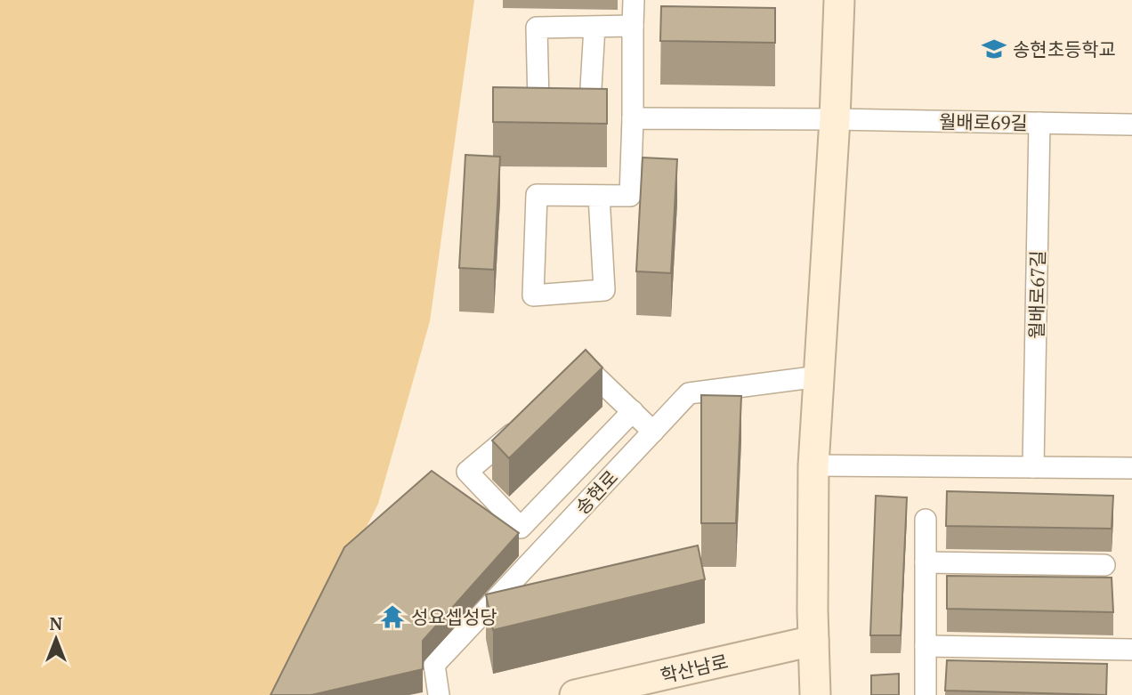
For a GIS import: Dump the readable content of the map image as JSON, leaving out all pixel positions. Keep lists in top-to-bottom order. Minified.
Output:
{"streets":{"main road":["학산남로"],"street":["월배로69길","월배로67길","송현로"]},"crossings":[["월배로69길","월배로67길"]],"places":{"school or university":["송현초등학교"],"temple":["성요셉성당"]},"north":"top"}
